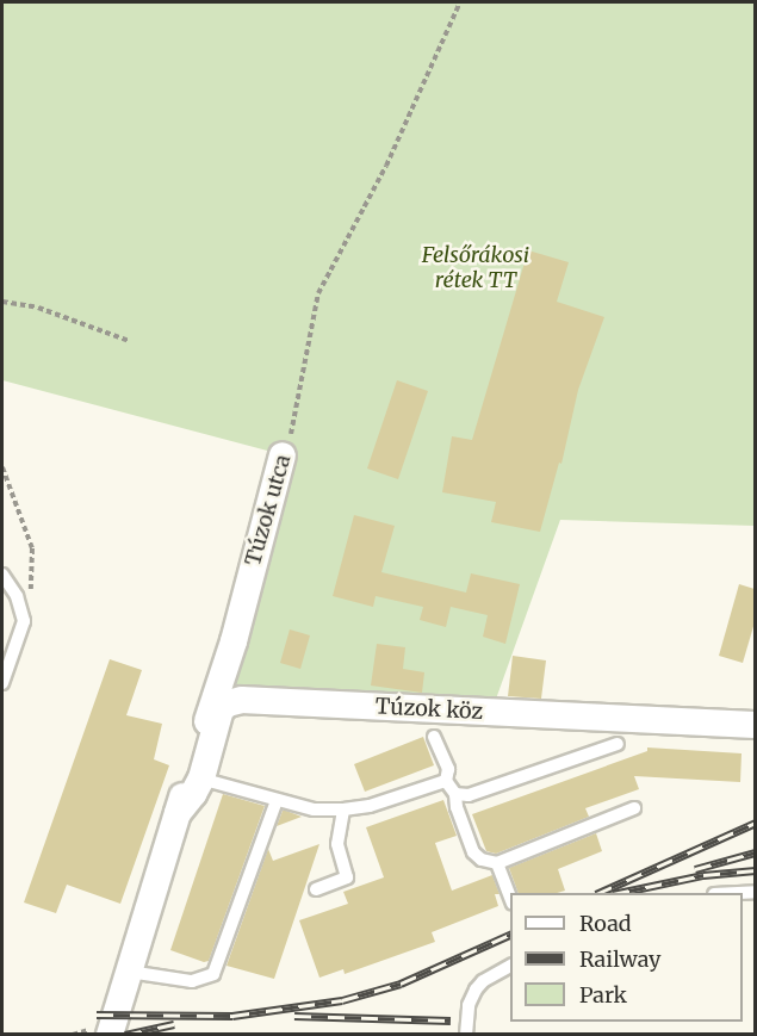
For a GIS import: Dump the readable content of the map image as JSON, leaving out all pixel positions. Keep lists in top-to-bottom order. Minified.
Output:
{"streets":{"street":["Túzok utca","Túzok köz"]},"crossings":[["Túzok utca","Túzok köz"]],"parks":["Felsőrákosi rétek TT"],"legend":["Road","Railway","Park"]}
